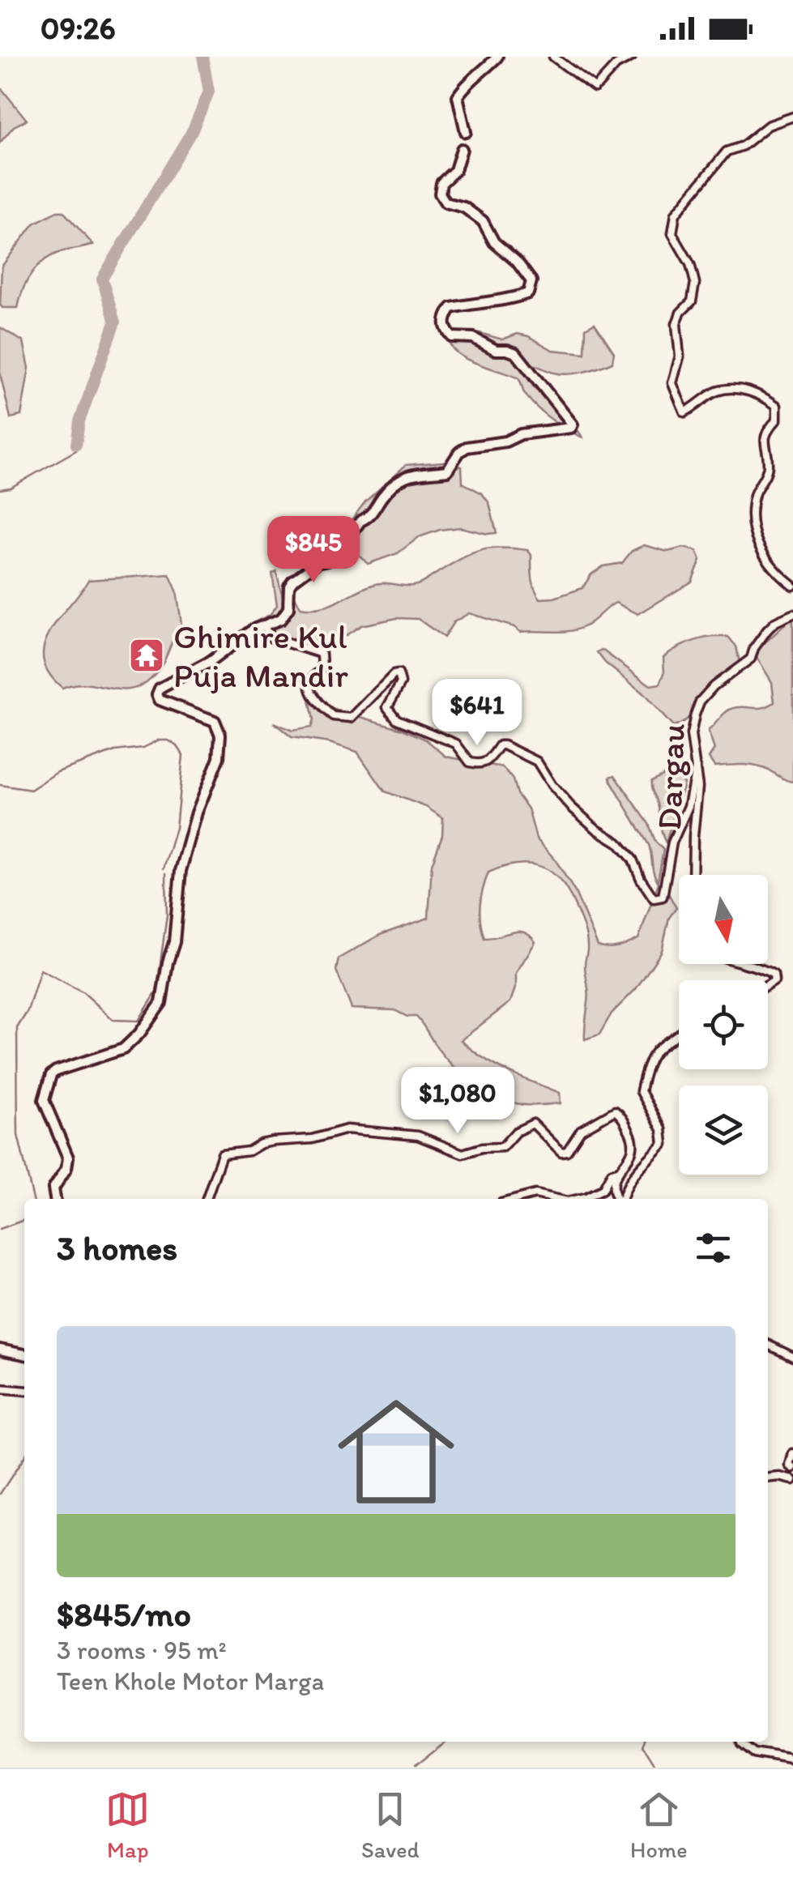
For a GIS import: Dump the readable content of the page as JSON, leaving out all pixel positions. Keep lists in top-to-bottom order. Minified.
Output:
{"streets":{"street":["Dargau"]},"places":{"temple":["Ghimire Kul Puja Mandir"]},"north":"bottom","page":{"status":"09:26","price":["$845","$641","$1,080"],"heading":"3 homes","list":[{"name":"$845/mo","note":"3 rooms · 95 m² · Teen Khole Motor Marga"}],"tabs":["Map","Saved","Home"]}}
